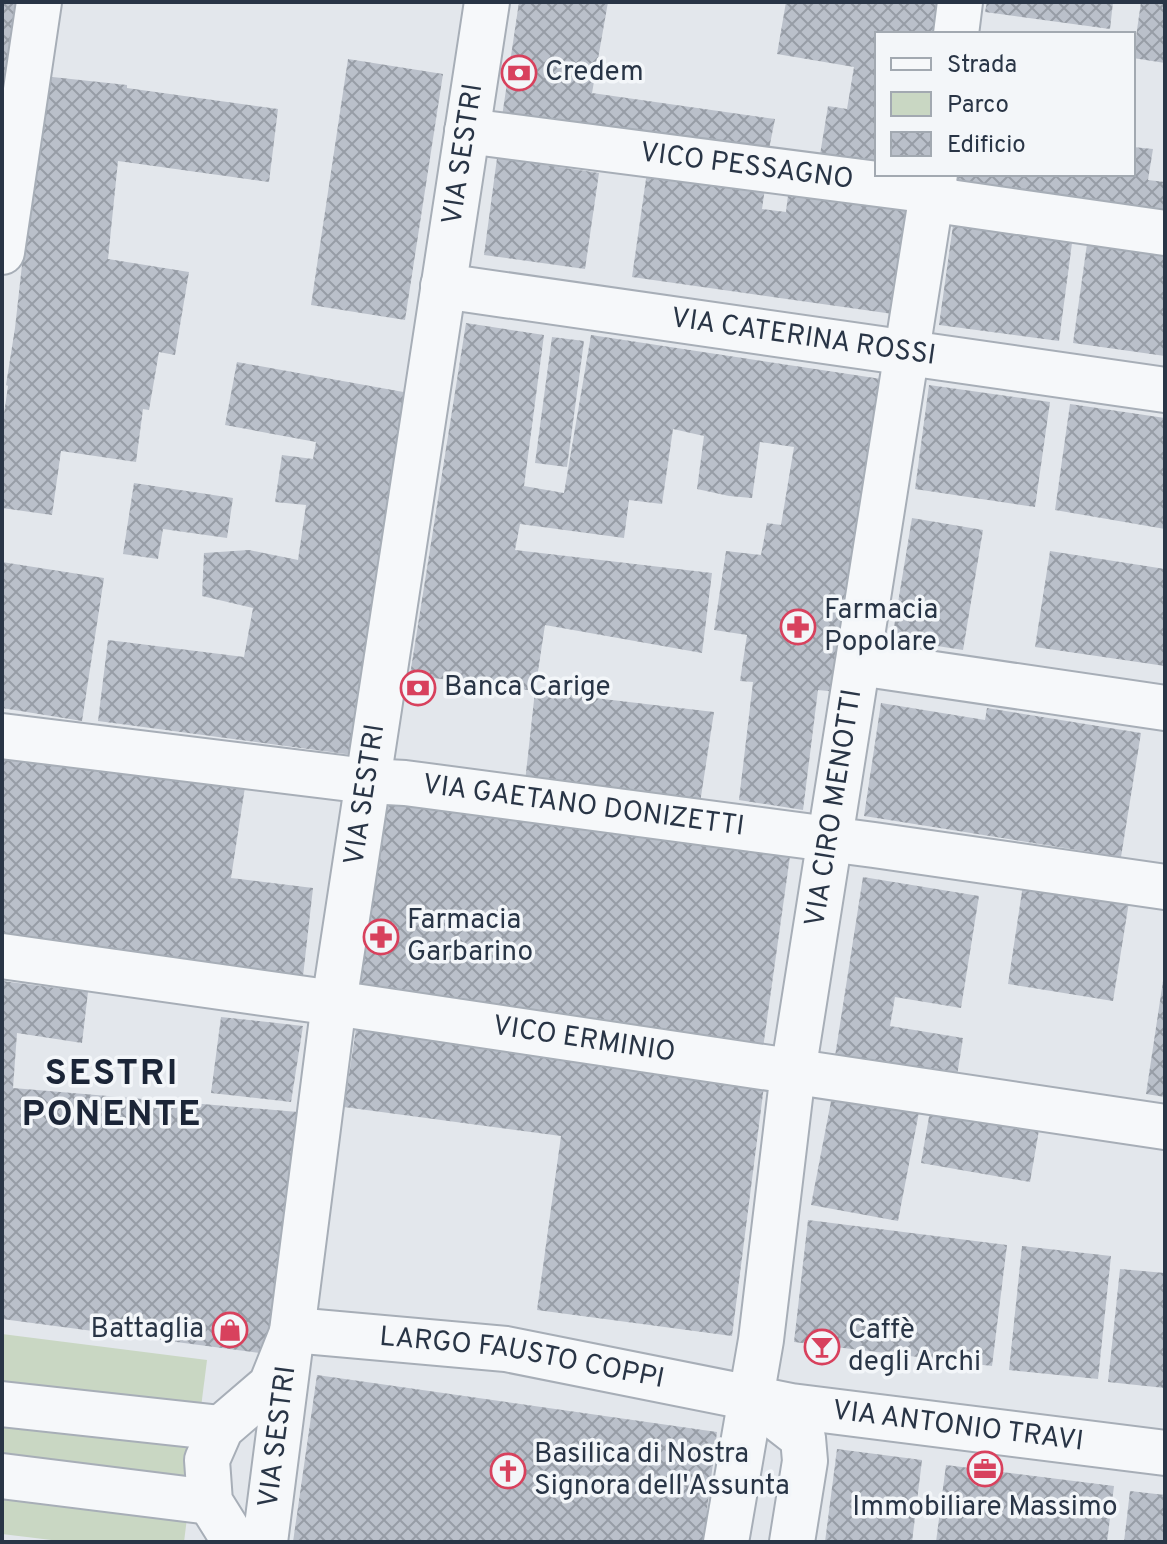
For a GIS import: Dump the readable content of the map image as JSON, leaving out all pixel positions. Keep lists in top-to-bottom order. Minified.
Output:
{"streets":{"street":["VIA SESTRI","VICO PESSAGNO","VIA CATERINA ROSSI","VIA GAETANO DONIZETTI","VIA CIRO MENOTTI","VICO ERMINIO","LARGO FAUSTO COPPI","VIA ANTONIO TRAVI"]},"crossings":[["VIA SESTRI","VICO PESSAGNO"],["VIA SESTRI","VIA CATERINA ROSSI"],["VIA SESTRI","VIA GAETANO DONIZETTI"],["VIA SESTRI","VICO ERMINIO"],["VIA SESTRI","LARGO FAUSTO COPPI"],["VICO PESSAGNO","VIA CIRO MENOTTI"],["VIA CATERINA ROSSI","VIA CIRO MENOTTI"],["VIA GAETANO DONIZETTI","VIA CIRO MENOTTI"],["VIA CIRO MENOTTI","VICO ERMINIO"],["VIA CIRO MENOTTI","LARGO FAUSTO COPPI"],["VIA CIRO MENOTTI","VIA ANTONIO TRAVI"],["LARGO FAUSTO COPPI","VIA ANTONIO TRAVI"]],"districts":["SESTRI PONENTE"],"places":{"bank":["Credem","Banca Carige"],"pharmacy":["Farmacia Popolare","Farmacia Garbarino"],"shop":["Battaglia"],"bar":["Caffè degli Archi"],"office":["Immobiliare Massimo"],"church":["Basilica di Nostra Signora dell'Assunta"]},"legend":["Strada","Parco","Edificio"]}
